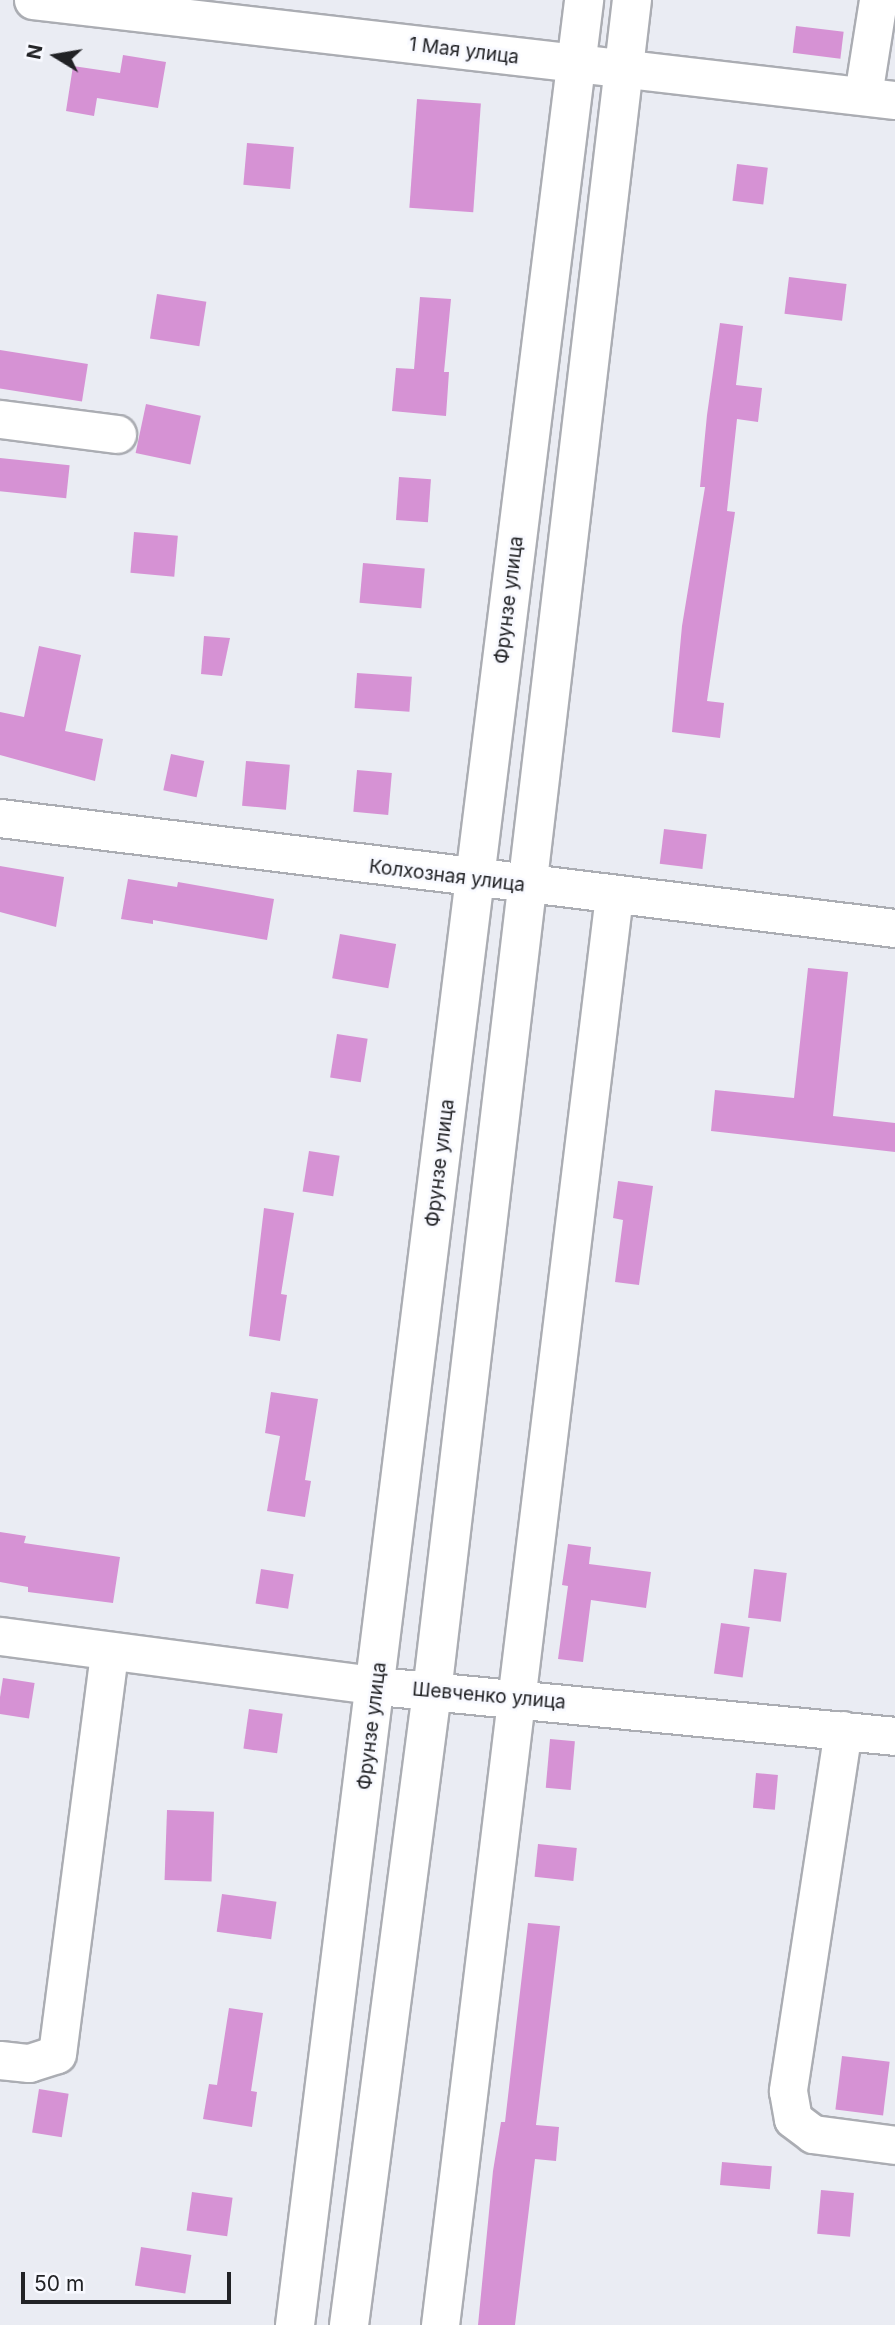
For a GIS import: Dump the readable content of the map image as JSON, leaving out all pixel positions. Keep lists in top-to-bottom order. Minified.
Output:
{"streets":{"main road":["Фрунзе улица"],"street":["1 Мая улица","Колхозная улица","Шевченко улица"]},"crossings":[["1 Мая улица","Фрунзе улица"],["Фрунзе улица","Колхозная улица"],["Фрунзе улица","Шевченко улица"]],"scale_bar":"50 m","north":"left"}
